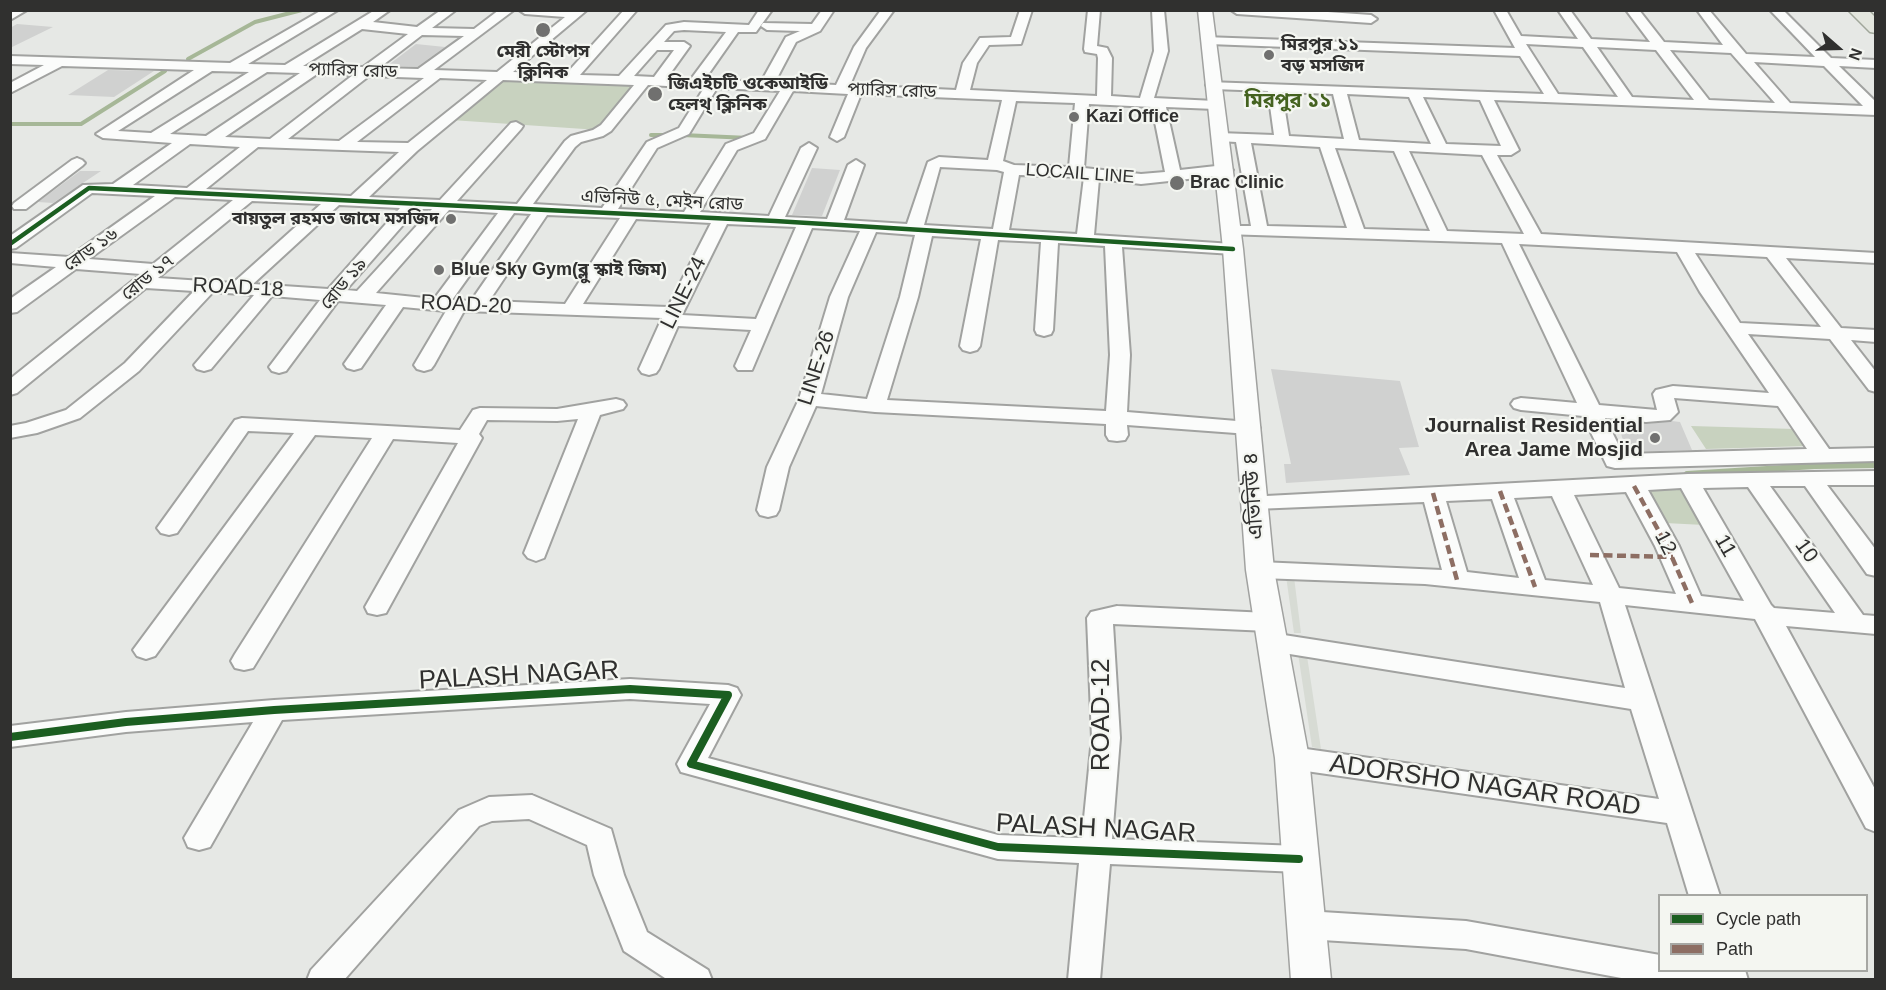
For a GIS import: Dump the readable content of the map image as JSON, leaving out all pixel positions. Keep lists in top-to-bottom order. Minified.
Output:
{"streets":{"street":["প্যারিস রোড","LOCAIL LINE","এভিনিউ ৫, মেইন রোড","রোড ১৬","রোড ১৭","রোড ১৯","ROAD-18","LINE-24","ROAD-20","LINE-26","এভিনিউ ৪","12","11","10","PALASH NAGAR","ROAD-12","ADORSHO NAGAR ROAD"]},"crossings":[["প্যারিস রোড","এভিনিউ ৪"],["LOCAIL LINE","এভিনিউ ৫, মেইন রোড"],["LOCAIL LINE","এভিনিউ ৪"],["এভিনিউ ৫, মেইন রোড","রোড ১৬"],["এভিনিউ ৫, মেইন রোড","রোড ১৭"],["এভিনিউ ৫, মেইন রোড","রোড ১৯"],["এভিনিউ ৫, মেইন রোড","LINE-24"],["এভিনিউ ৫, মেইন রোড","LINE-26"],["এভিনিউ ৫, মেইন রোড","এভিনিউ ৪"],["রোড ১৭","ROAD-18"],["রোড ১৯","ROAD-18"],["ROAD-18","ROAD-20"],["LINE-24","ROAD-20"],["এভিনিউ ৪","PALASH NAGAR"],["এভিনিউ ৪","ROAD-12"],["এভিনিউ ৪","ADORSHO NAGAR ROAD"],["PALASH NAGAR","ROAD-12"]],"districts":["মিরপুর ১১"],"places":["মেরী স্টোপস ক্লিনিক","মিরপুর ১১ বড় মসজিদ","জিএইচটি ওকেআইডি হেলথ্ ক্লিনিক","Kazi Office","Brac Clinic","বায়তুল রহমত জামে মসজিদ","Blue Sky Gym(ব্লু স্কাই জিম)","Journalist Residential Area Jame Mosjid"],"legend":["Cycle path","Path"],"north":"right"}
